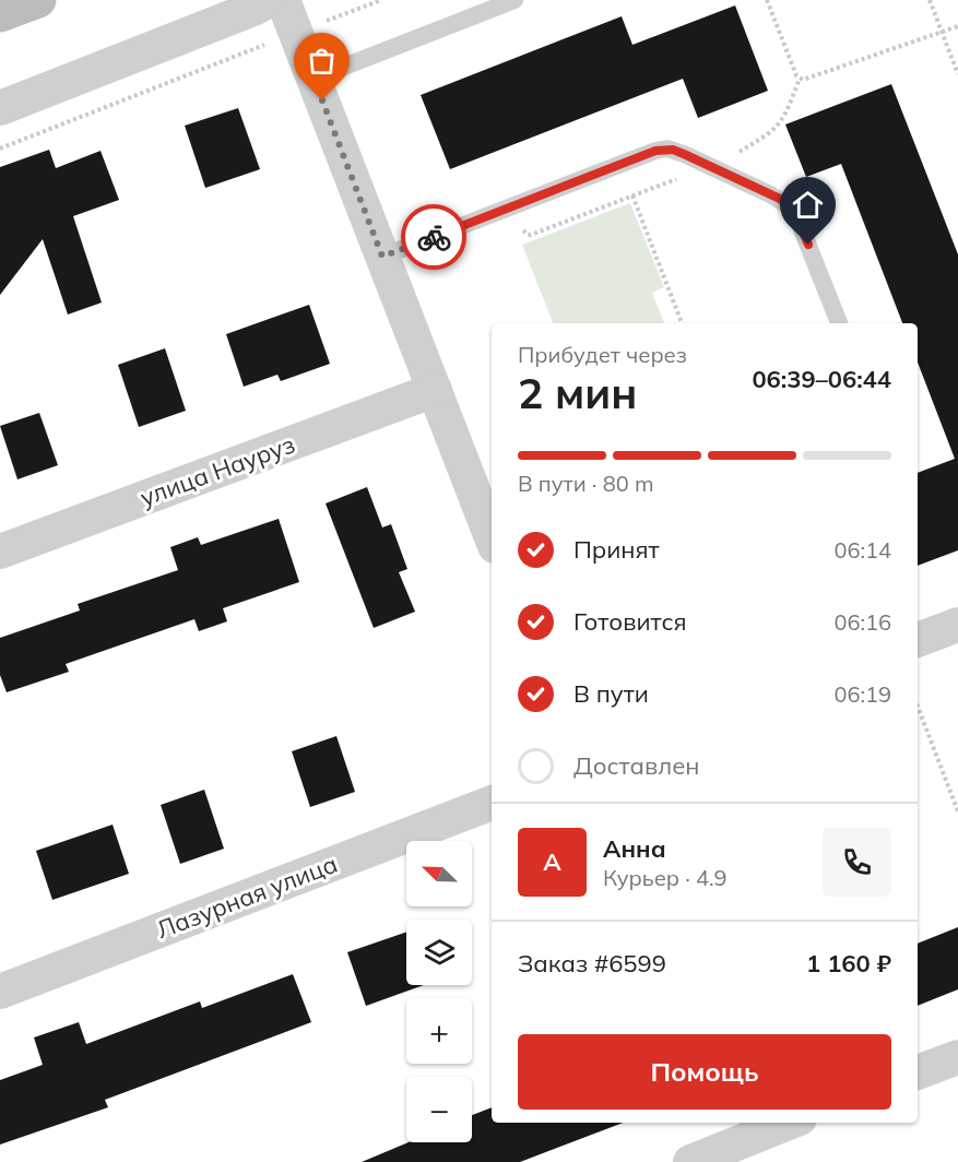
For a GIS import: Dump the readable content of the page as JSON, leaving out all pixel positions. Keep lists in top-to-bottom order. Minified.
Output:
{"streets":{"street":["улица Науруз","Лазурная улица"]},"north":"top left","page":{"heading":["2 мин","Прибудет через","06:39–06:44"],"panel":["Анна","Курьер · 4.9","Заказ #6599","1 160 ₽"],"bar":"В пути · 80 m","list":[["Принят","06:14"],["Готовится","06:16"],["В пути","06:19"],"Доставлен"],"round":"А","map_buttons":["+","−"],"buttons":"Помощь"}}
